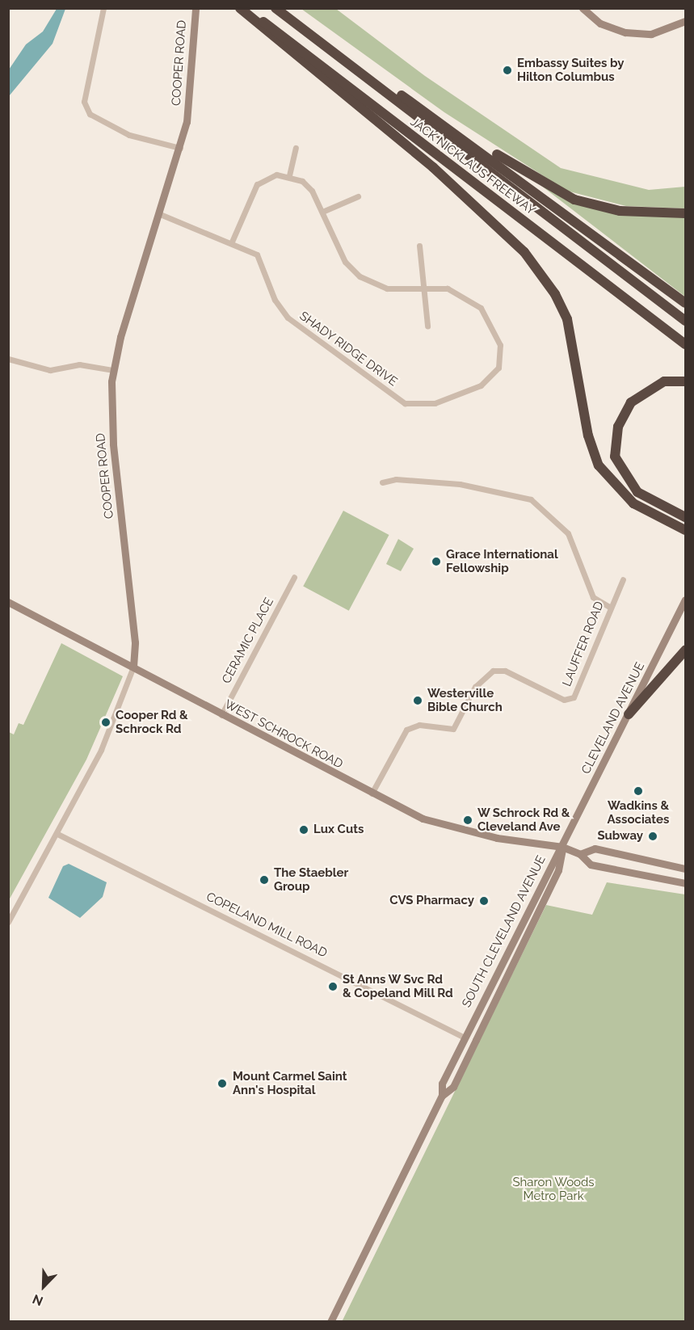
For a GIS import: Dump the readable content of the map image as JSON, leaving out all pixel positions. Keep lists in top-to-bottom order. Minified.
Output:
{"streets":{"highway":["JACK NICKLAUS FREEWAY"],"main road":["COOPER ROAD","CLEVELAND AVENUE","WEST SCHROCK ROAD","SOUTH CLEVELAND AVENUE"],"street":["SHADY RIDGE DRIVE","CERAMIC PLACE","LAUFFER ROAD","COPELAND MILL ROAD"]},"crossings":[["COOPER ROAD","SHADY RIDGE DRIVE"],["COOPER ROAD","WEST SCHROCK ROAD"],["COOPER ROAD","COPELAND MILL ROAD"],["CERAMIC PLACE","WEST SCHROCK ROAD"],["LAUFFER ROAD","WEST SCHROCK ROAD"],["CLEVELAND AVENUE","WEST SCHROCK ROAD"],["CLEVELAND AVENUE","SOUTH CLEVELAND AVENUE"],["WEST SCHROCK ROAD","SOUTH CLEVELAND AVENUE"],["COPELAND MILL ROAD","SOUTH CLEVELAND AVENUE"]],"parks":["Sharon Woods Metro Park"],"places":["Embassy Suites by Hilton Columbus","Grace International Fellowship","Westerville Bible Church","Cooper Rd & Schrock Rd","Wadkins & Associates","W Schrock Rd & Cleveland Ave","Lux Cuts","Subway","The Staebler Group","CVS Pharmacy","St Anns W Svc Rd & Copeland Mill Rd","Mount Carmel Saint Ann's Hospital"],"north":"bottom left"}
